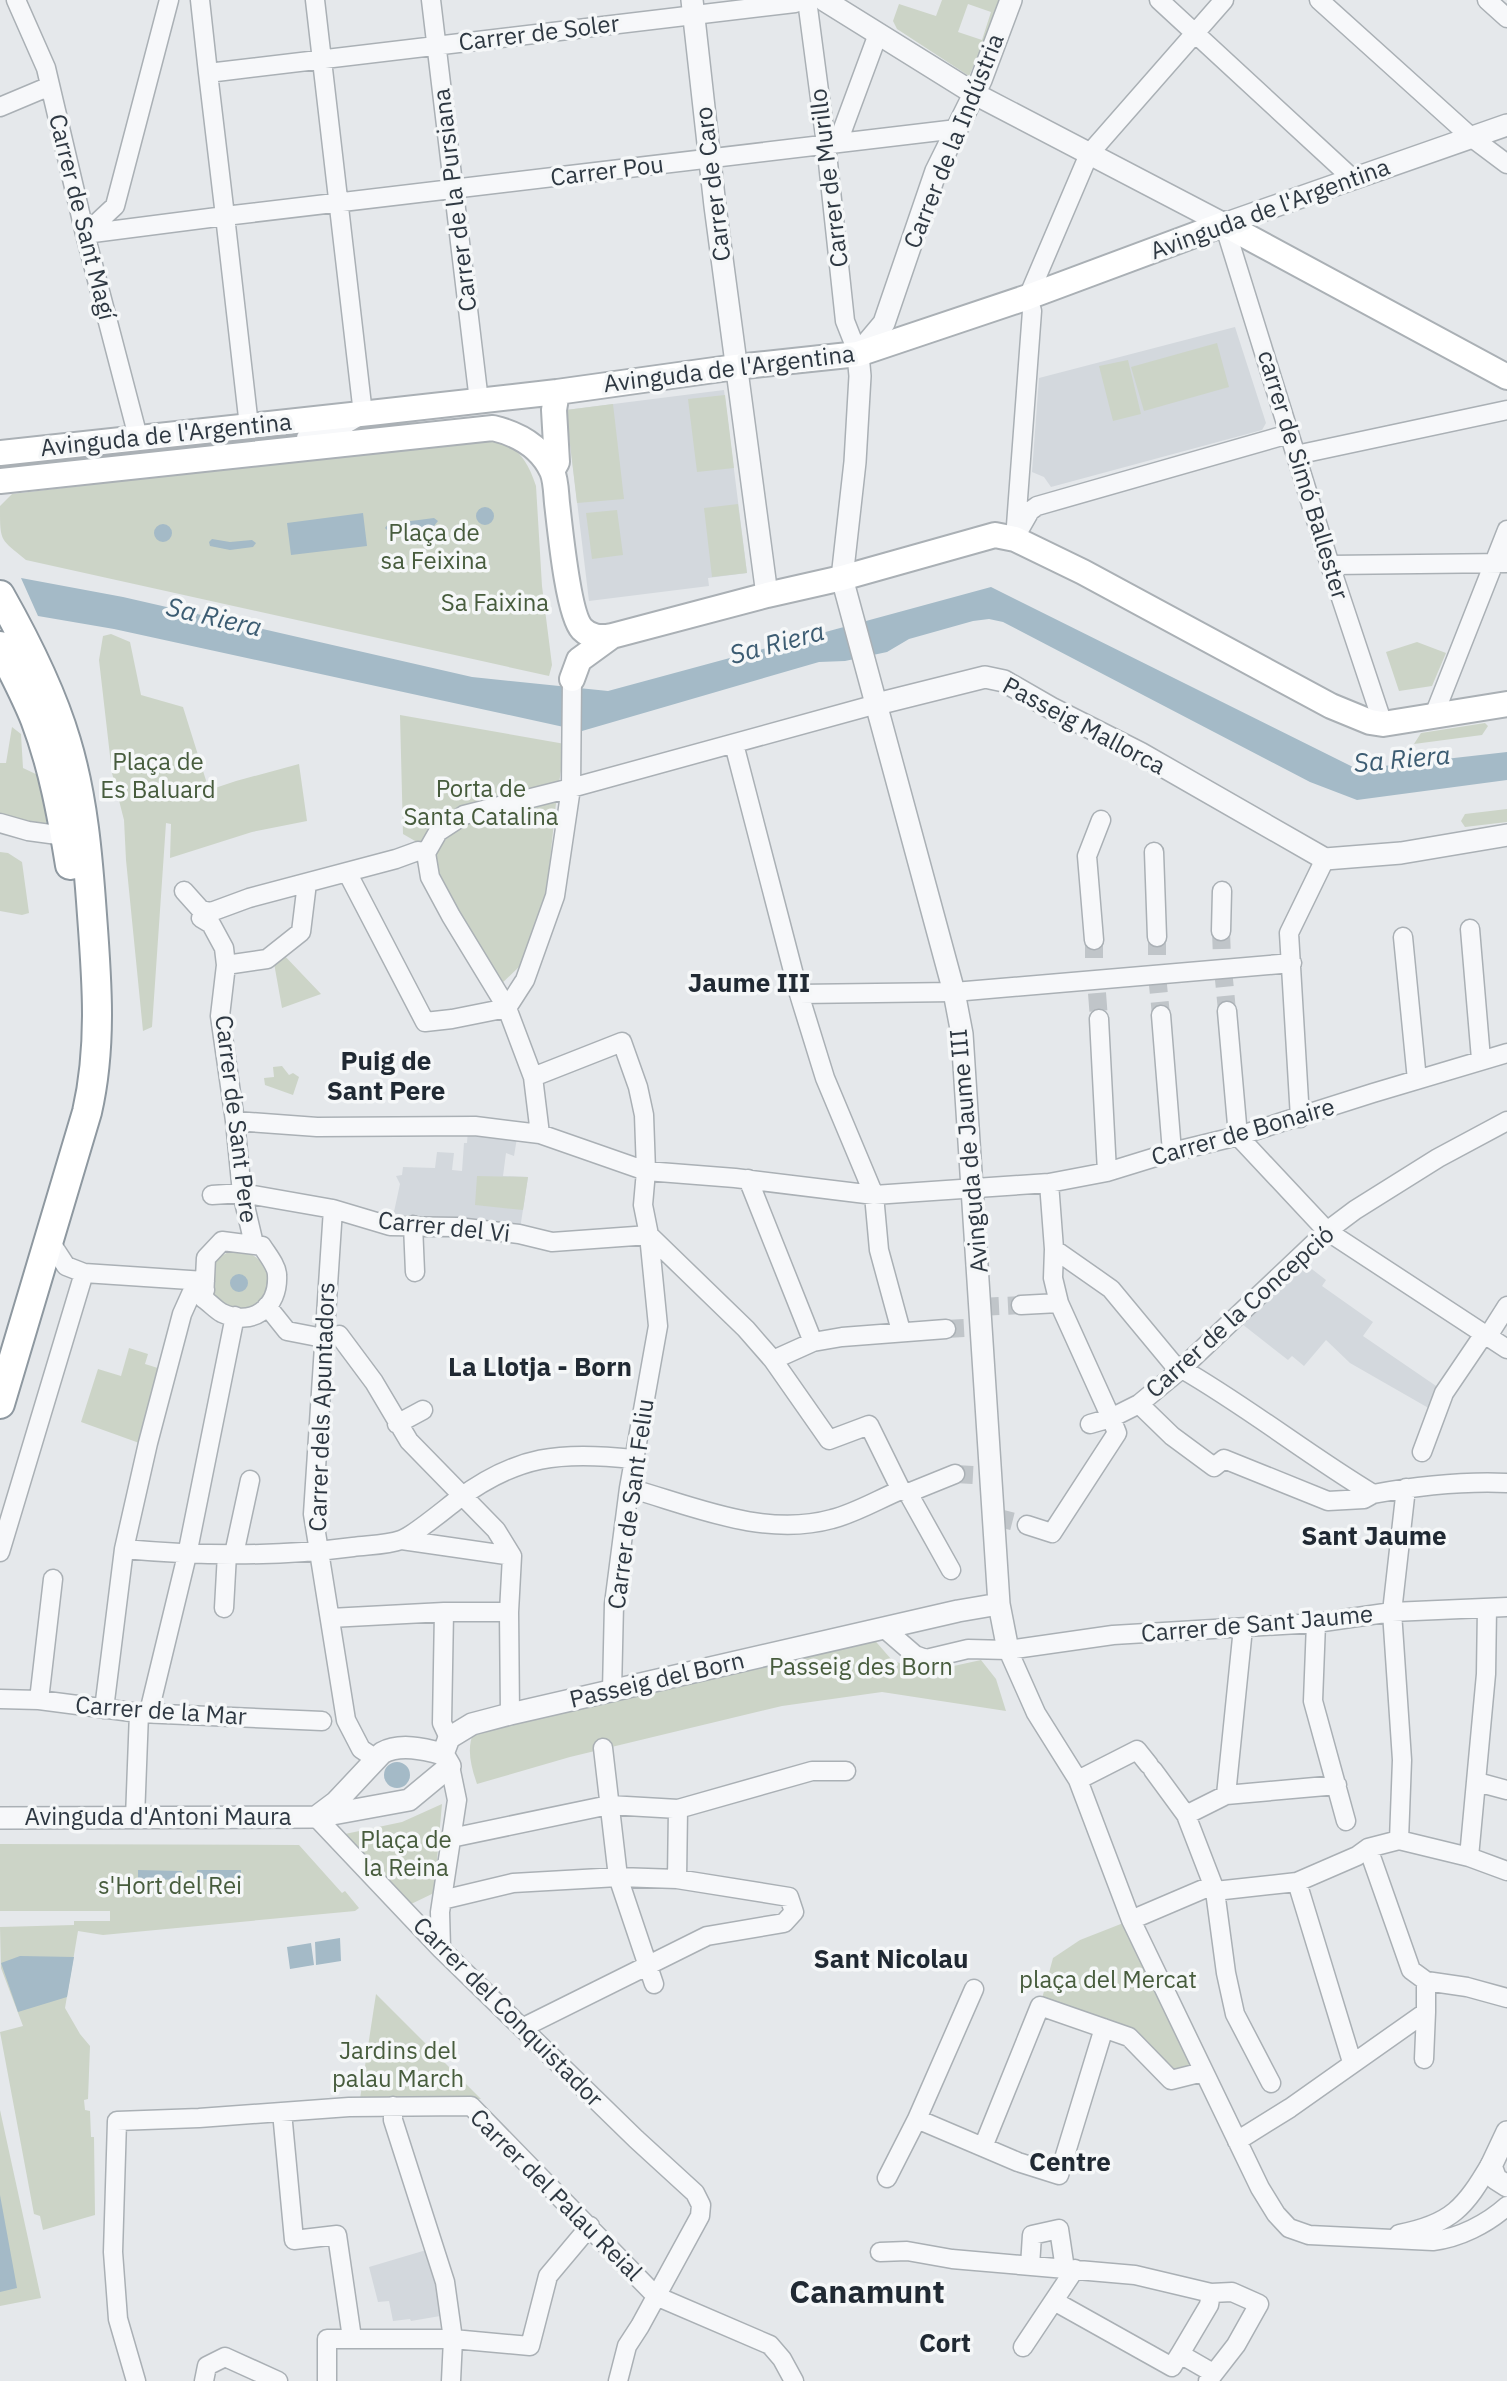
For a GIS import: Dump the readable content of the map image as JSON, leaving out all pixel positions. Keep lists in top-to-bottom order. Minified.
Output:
{"streets":{"main road":["Avinguda de l'Argentina"],"street":["Carrer de Soler","Carrer de la Indústria","Carrer Pou","Carrer de Murillo","Carrer de Caro","Carrer de la Pursiana","Carrer de Sant Magí","carrer de Simó Ballester","Passeig Mallorca","Carrer de Sant Pere","Carrer de Bonaire","Avinguda de Jaume III","Carrer del Vi","Carrer de la Concepció","Carrer dels Apuntadors","Carrer de Sant Feliu","Carrer de Sant Jaume","Passeig del Born","Carrer de la Mar","Avinguda d'Antoni Maura","Carrer del Conquistador","Carrer del Palau Reial"]},"crossings":[["Carrer de Soler","Carrer de Caro"],["Carrer de Soler","Carrer de la Pursiana"],["Carrer de la Indústria","Carrer Pou"],["Carrer de la Indústria","Carrer de Murillo"],["Carrer de la Indústria","Avinguda de l'Argentina"],["Carrer Pou","Carrer de Murillo"],["Carrer Pou","Carrer de Caro"],["Carrer Pou","Carrer de la Pursiana"],["Carrer Pou","Carrer de Sant Magí"],["Carrer de Murillo","Avinguda de l'Argentina"],["Carrer de Caro","Avinguda de l'Argentina"],["Carrer de la Pursiana","Avinguda de l'Argentina"],["Avinguda de l'Argentina","Carrer de Sant Magí"],["Avinguda de l'Argentina","carrer de Simó Ballester"],["Passeig Mallorca","Avinguda de Jaume III"],["Carrer de Sant Pere","Carrer de Bonaire"],["Carrer de Sant Pere","Carrer del Vi"],["Carrer de Bonaire","Avinguda de Jaume III"],["Carrer de Bonaire","Carrer de Sant Feliu"],["Avinguda de Jaume III","Carrer de Sant Jaume"],["Avinguda de Jaume III","Passeig del Born"],["Carrer del Vi","Carrer dels Apuntadors"],["Carrer del Vi","Carrer de Sant Feliu"],["Carrer de Sant Feliu","Passeig del Born"],["Carrer de Sant Jaume","Passeig del Born"],["Avinguda d'Antoni Maura","Carrer del Conquistador"],["Carrer del Conquistador","Carrer del Palau Reial"]],"districts":["Jaume III","Puig de Sant Pere","La Llotja - Born","Sant Jaume","Sant Nicolau","Centre","Canamunt","Cort"],"water":["Sa Riera"],"parks":["Plaça de sa Feixina","Sa Faixina","Plaça de Es Baluard","Porta de Santa Catalina","Passeig des Born","Plaça de la Reina","s'Hort del Rei","plaça del Mercat","Jardins del palau March"]}
